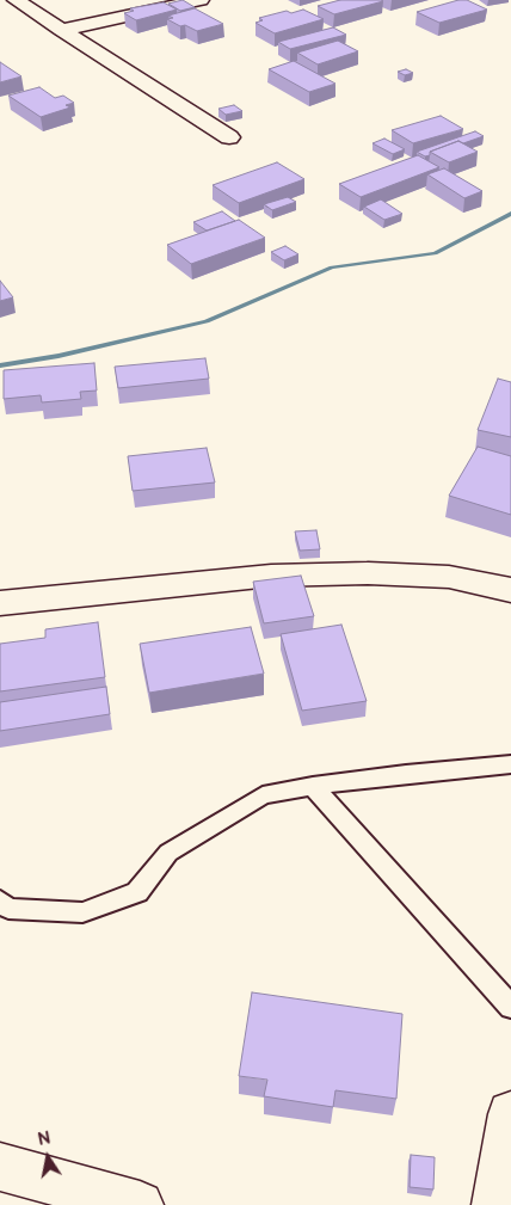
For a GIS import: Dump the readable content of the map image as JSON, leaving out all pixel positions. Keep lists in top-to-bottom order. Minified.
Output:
{"north":"top"}
